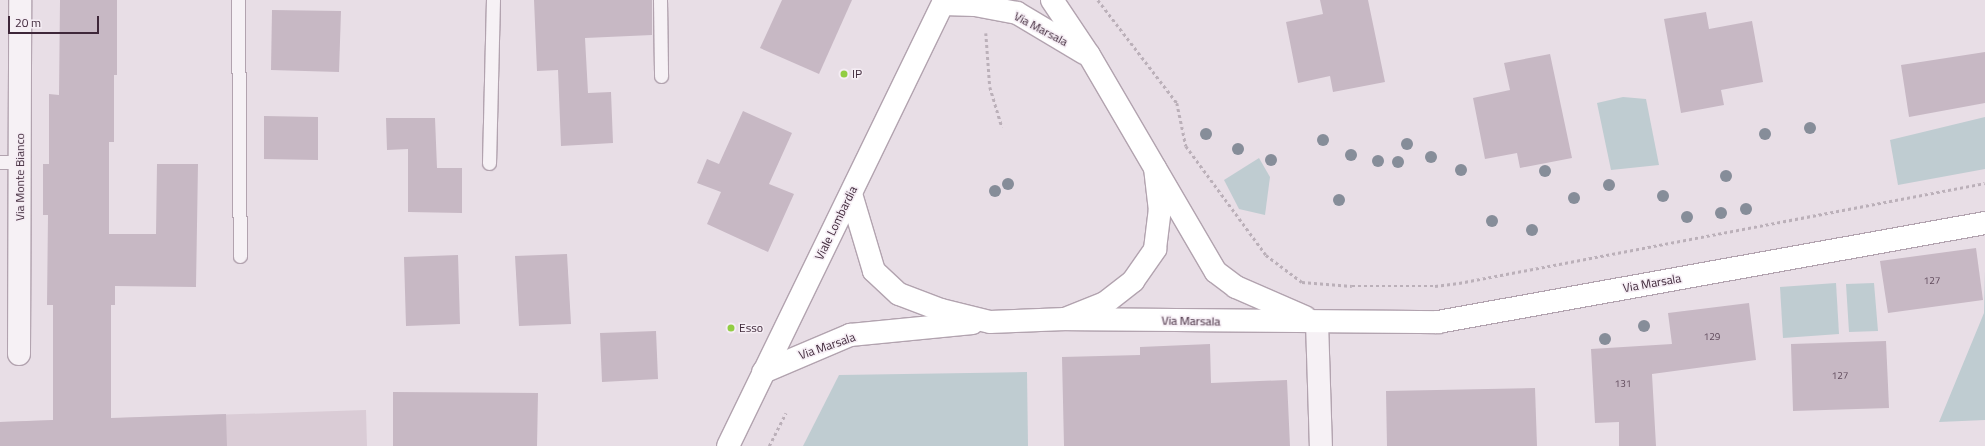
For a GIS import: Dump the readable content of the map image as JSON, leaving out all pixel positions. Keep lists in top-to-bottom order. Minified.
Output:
{"streets":{"main road":["Via Marsala","Viale Lombardia"],"street":["Via Monte Bianco"]},"crossings":[["Via Marsala","Viale Lombardia"]],"places":["IP","Esso"],"house_numbers":["127","129","127","131"],"scale_bar":"20 m"}
